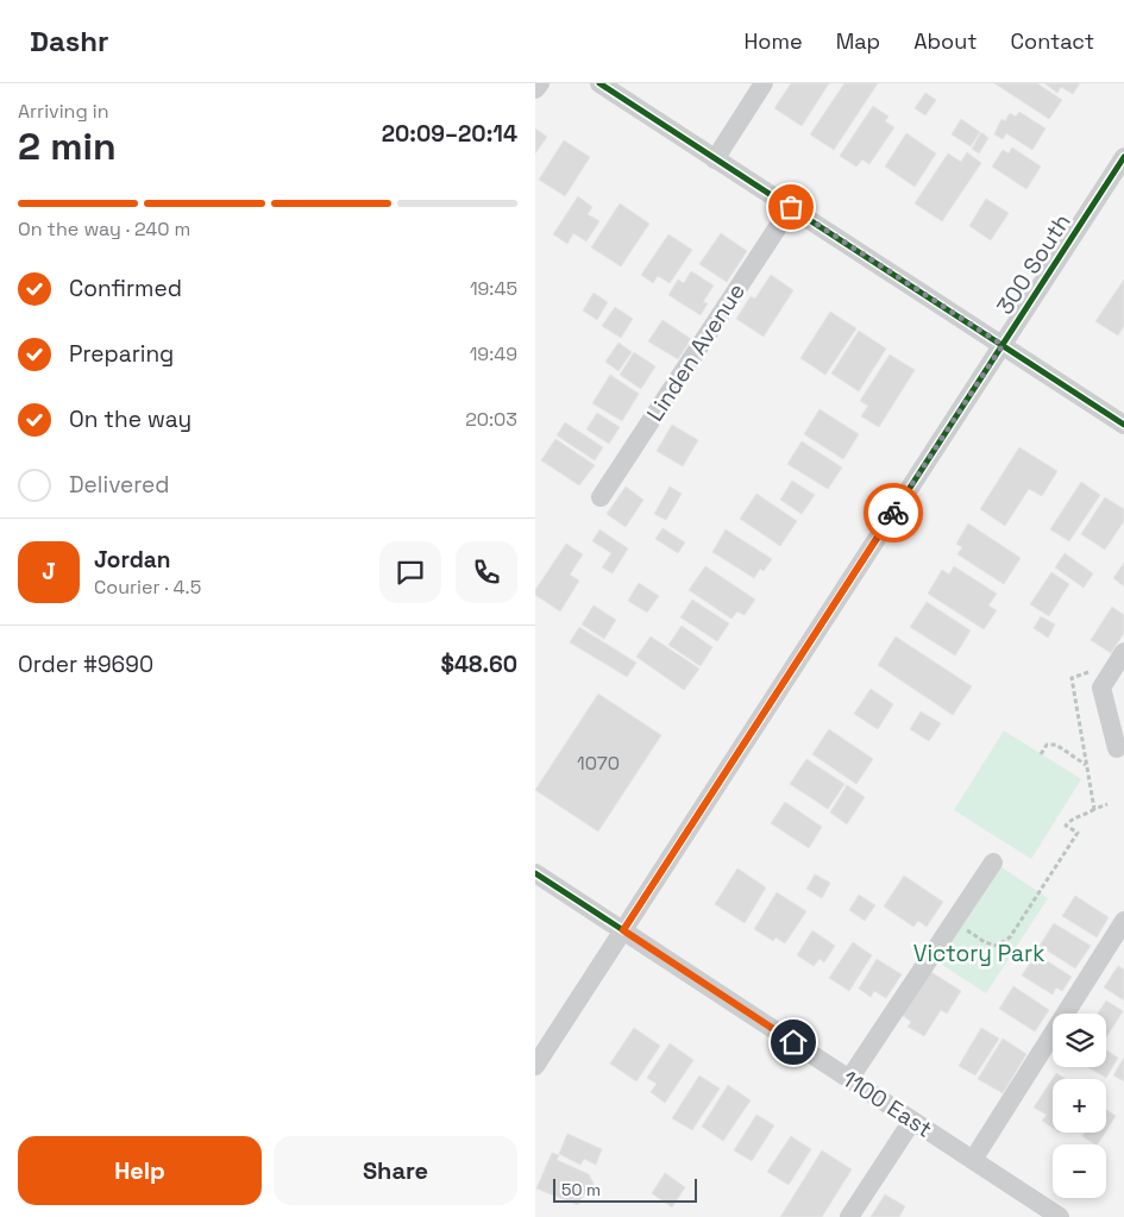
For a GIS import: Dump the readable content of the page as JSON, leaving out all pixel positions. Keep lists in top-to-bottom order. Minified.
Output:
{"streets":{"street":["300 South","Linden Avenue","1100 East"]},"crossings":[["300 South","1100 East"]],"parks":["Victory Park"],"house_numbers":["1070"],"scale_bar":"50 m","page":{"header":"Dashr","nav":["Home","Map","About","Contact"],"heading":["2 min","Arriving in","20:09–20:14"],"panel":["Jordan","Courier · 4.5","Order #9690","$48.60"],"bar":"On the way · 240 m","list":[["Confirmed","19:45"],["Preparing","19:49"],["On the way","20:03"],"Delivered"],"round":"J","map_buttons":["+","−"],"buttons":["Help","Share"],"scale":"50 m"}}
